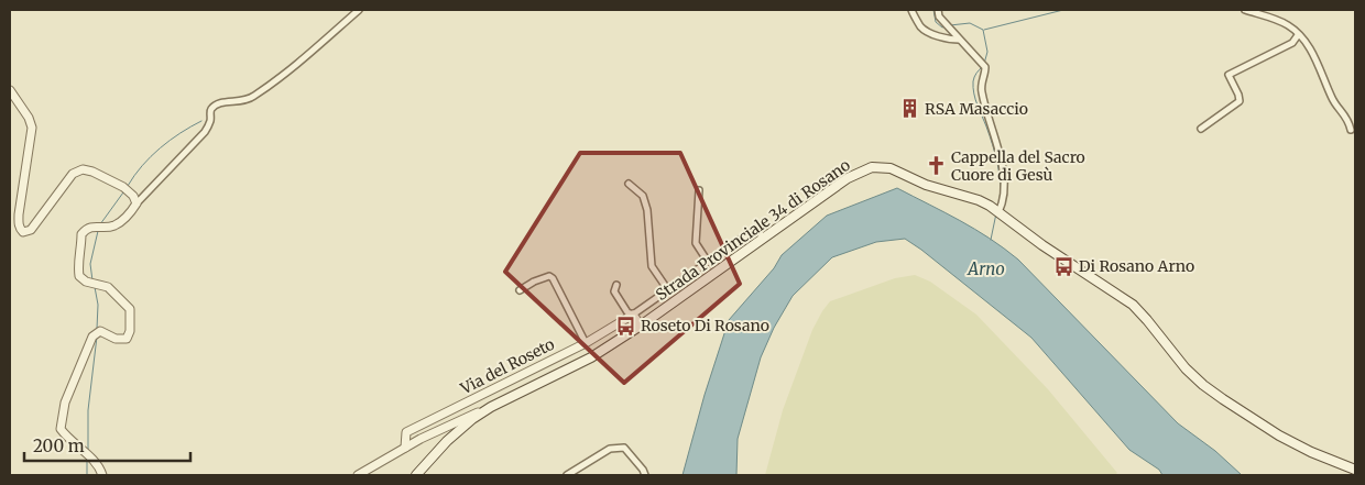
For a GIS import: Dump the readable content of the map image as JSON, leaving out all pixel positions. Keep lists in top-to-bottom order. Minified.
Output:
{"streets":{"main road":["Strada Provinciale 34 di Rosano"],"street":["Via del Roseto"]},"crossings":[["Strada Provinciale 34 di Rosano","Via del Roseto"]],"water":["Arno"],"places":{"building":["RSA Masaccio"],"church":["Cappella del Sacro Cuore di Gesù"],"bus stop":["Di Rosano Arno","Roseto Di Rosano"]},"scale_bar":"200 m"}
